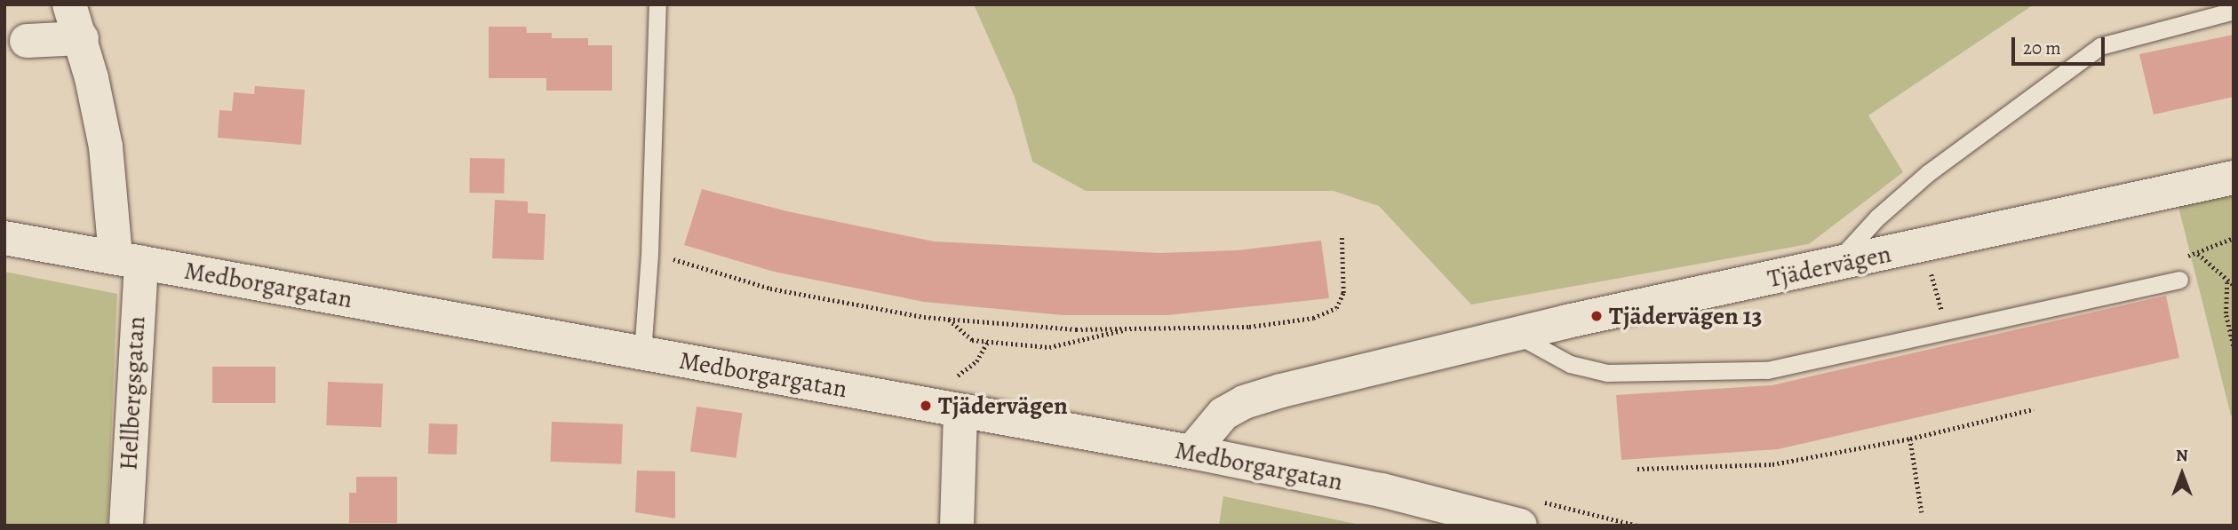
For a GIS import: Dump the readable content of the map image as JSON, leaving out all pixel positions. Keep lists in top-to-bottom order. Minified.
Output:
{"streets":{"street":["Tjädervägen","Medborgargatan","Hellbergsgatan"]},"crossings":[["Tjädervägen","Medborgargatan"],["Medborgargatan","Hellbergsgatan"]],"places":["Tjädervägen 13","Tjädervägen"],"scale_bar":"20 m","north":"top"}
